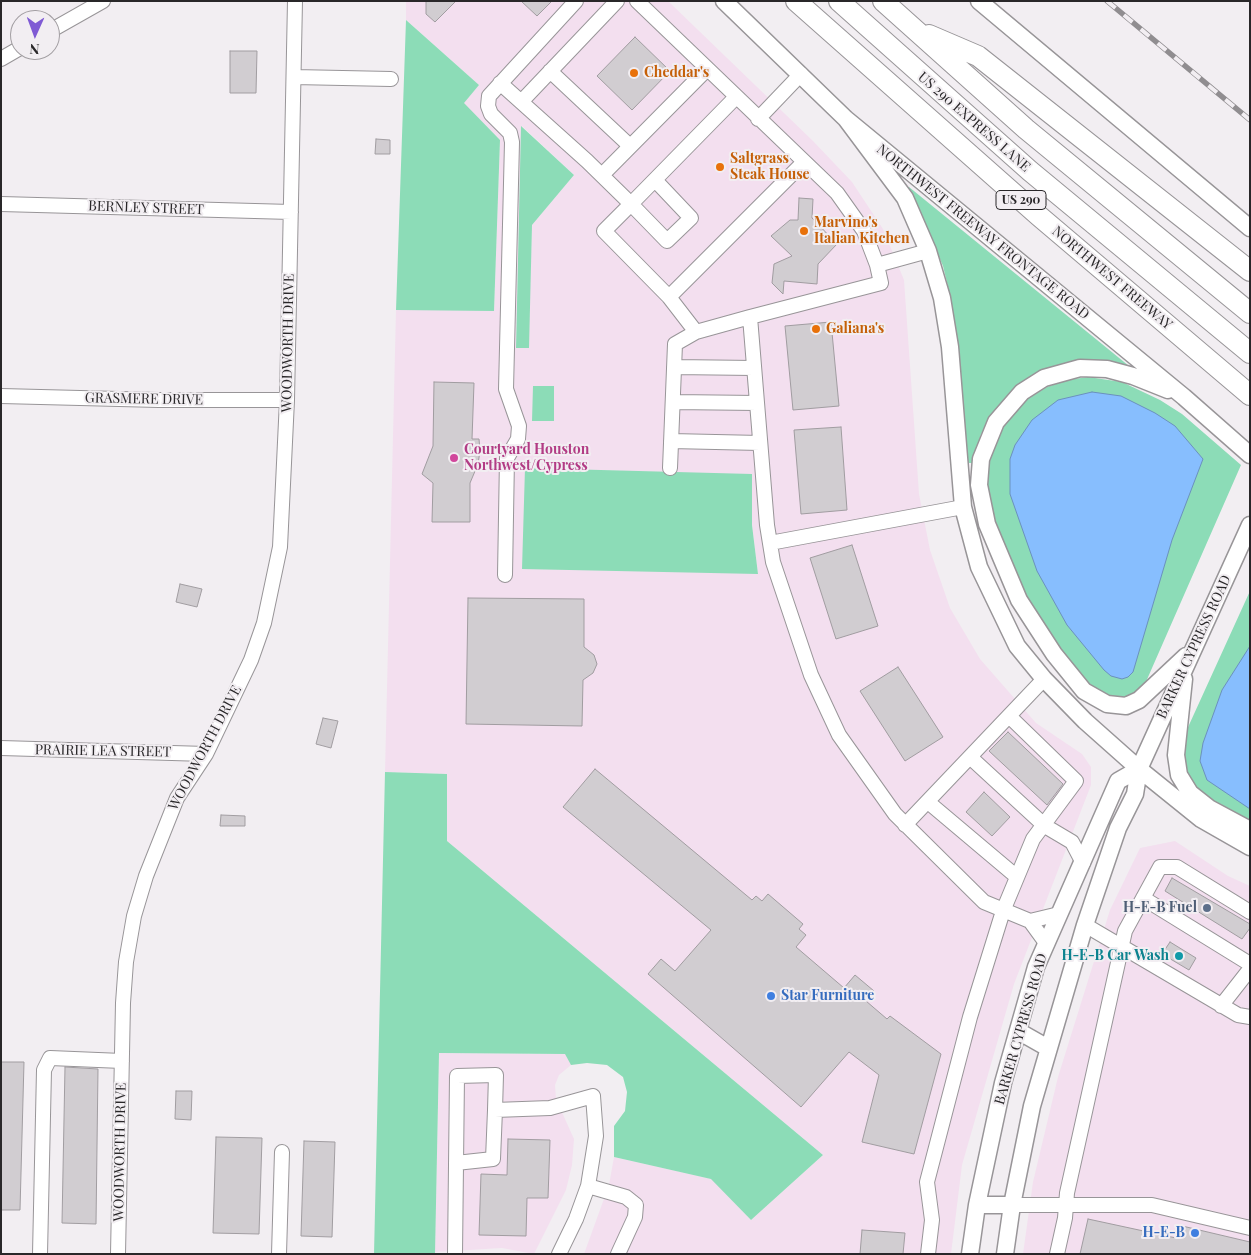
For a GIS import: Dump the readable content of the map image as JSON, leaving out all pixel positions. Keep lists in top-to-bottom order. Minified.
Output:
{"streets":{"highway":["US 290 EXPRESS LANE","US 290","NORTHWEST FREEWAY"],"main road":["NORTHWEST FREEWAY FRONTAGE ROAD","BARKER CYPRESS ROAD"],"street":["BERNLEY STREET","WOODWORTH DRIVE","GRASMERE DRIVE","PRAIRIE LEA STREET"]},"crossings":[["BERNLEY STREET","WOODWORTH DRIVE"],["WOODWORTH DRIVE","GRASMERE DRIVE"],["WOODWORTH DRIVE","PRAIRIE LEA STREET"]],"places":["Cheddar's","Saltgrass Steak House","Marvino's Italian Kitchen","Galiana's","Courtyard Houston Northwest/Cypress","H-E-B Fuel","H-E-B Car Wash","Star Furniture","H-E-B"],"north":"bottom"}
